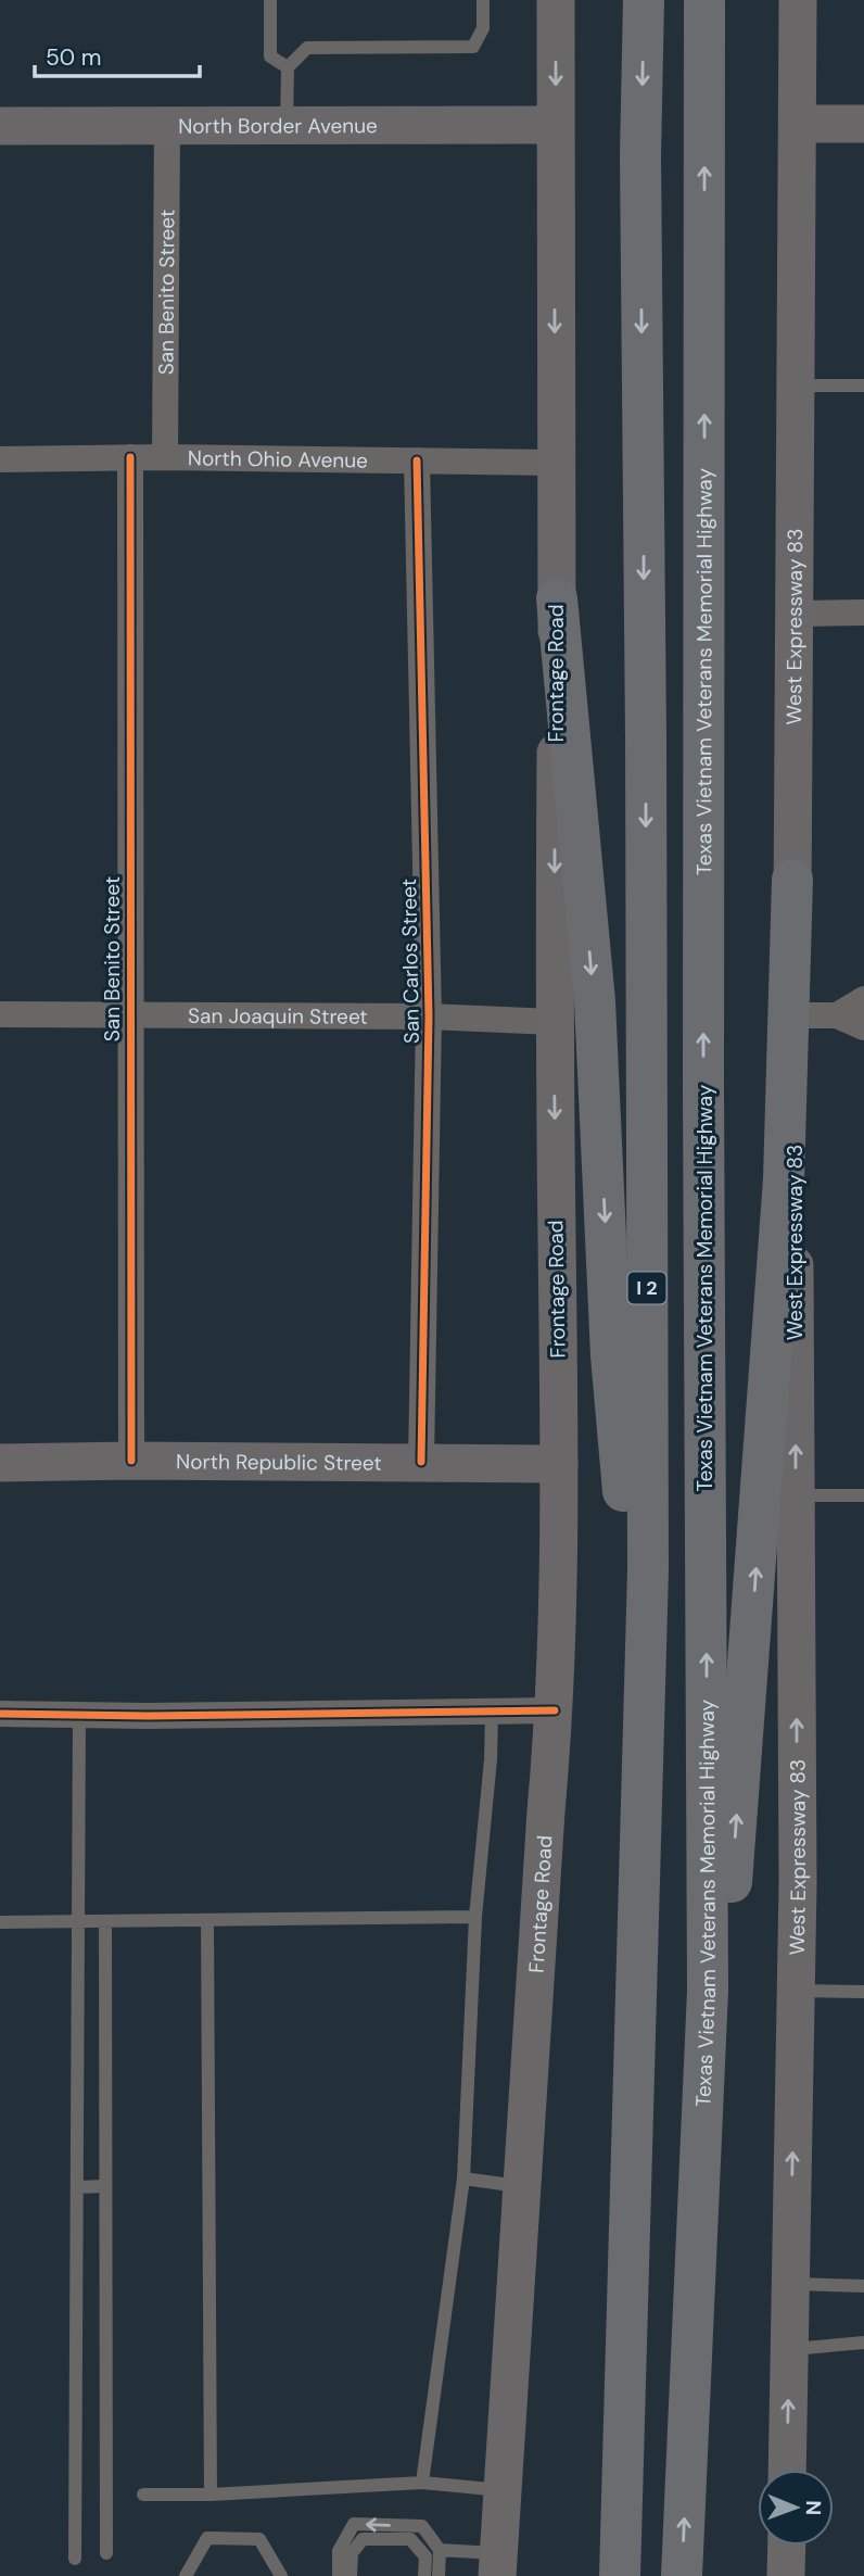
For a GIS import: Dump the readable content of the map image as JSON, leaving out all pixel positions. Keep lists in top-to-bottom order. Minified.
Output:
{"streets":{"highway":["Texas Vietnam Veterans Memorial Highway","I 2"],"main road":["North Border Avenue","West Expressway 83","Frontage Road","North Republic Street"],"street":["San Benito Street","North Ohio Avenue","San Carlos Street","San Joaquin Street"]},"crossings":[["North Border Avenue","San Benito Street"],["North Border Avenue","Frontage Road"],["San Benito Street","North Ohio Avenue"],["San Benito Street","San Joaquin Street"],["San Benito Street","North Republic Street"],["North Ohio Avenue","Frontage Road"],["North Ohio Avenue","San Carlos Street"],["Frontage Road","San Joaquin Street"],["Frontage Road","North Republic Street"],["San Carlos Street","San Joaquin Street"],["San Carlos Street","North Republic Street"]],"one_way":["West Expressway 83","Frontage Road"],"scale_bar":"50 m","north":"right"}
